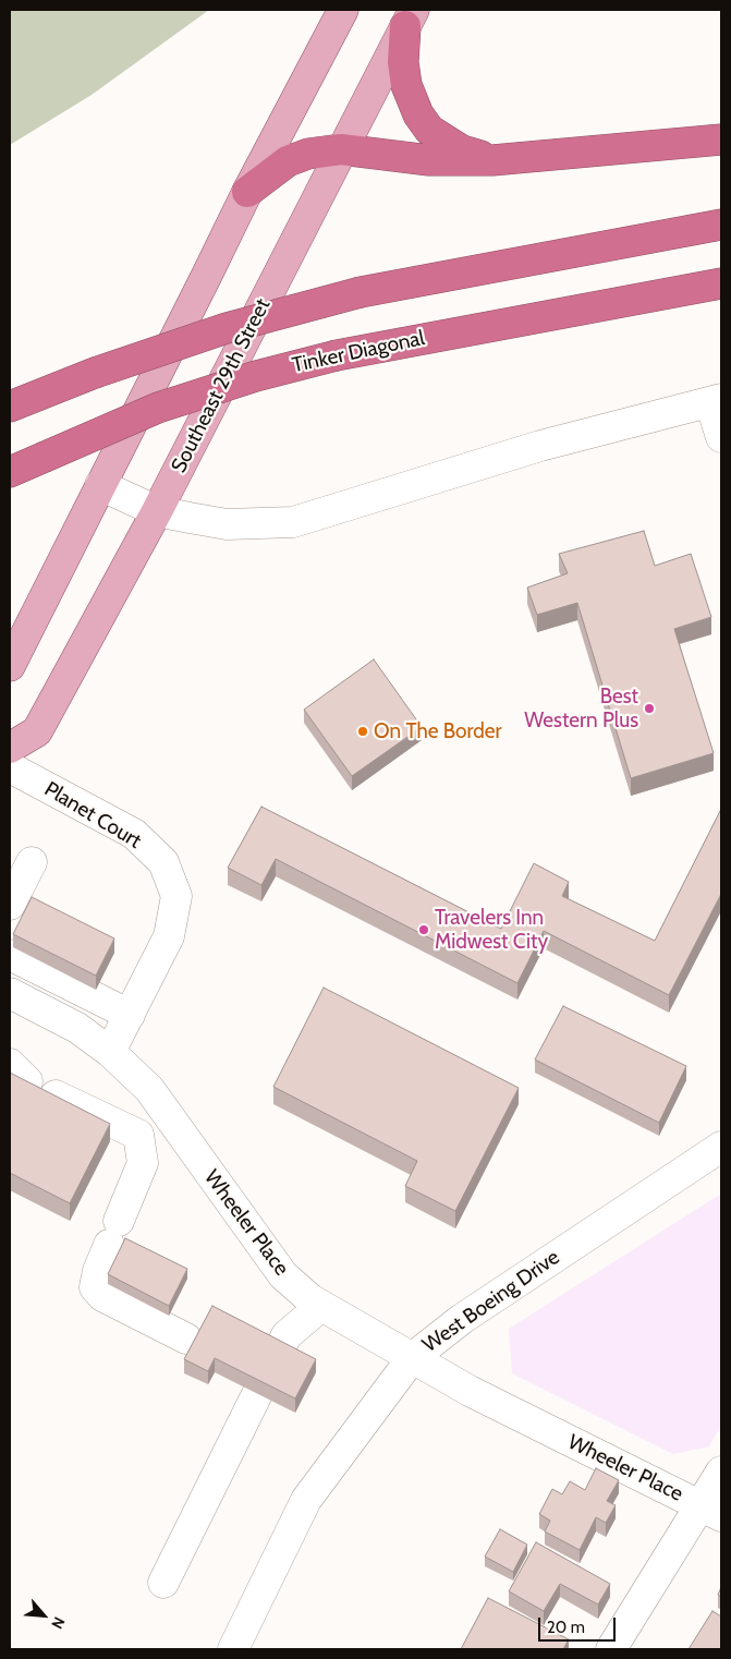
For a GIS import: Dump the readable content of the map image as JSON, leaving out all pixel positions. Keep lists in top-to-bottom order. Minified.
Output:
{"streets":{"highway":["Tinker Diagonal"],"main road":["Southeast 29th Street"],"street":["Planet Court","Wheeler Place","West Boeing Drive"]},"crossings":[["Planet Court","Wheeler Place"],["Wheeler Place","West Boeing Drive"]],"places":["Best Western Plus","On The Border","Travelers Inn Midwest City"],"scale_bar":"20 m","north":"bottom right"}
